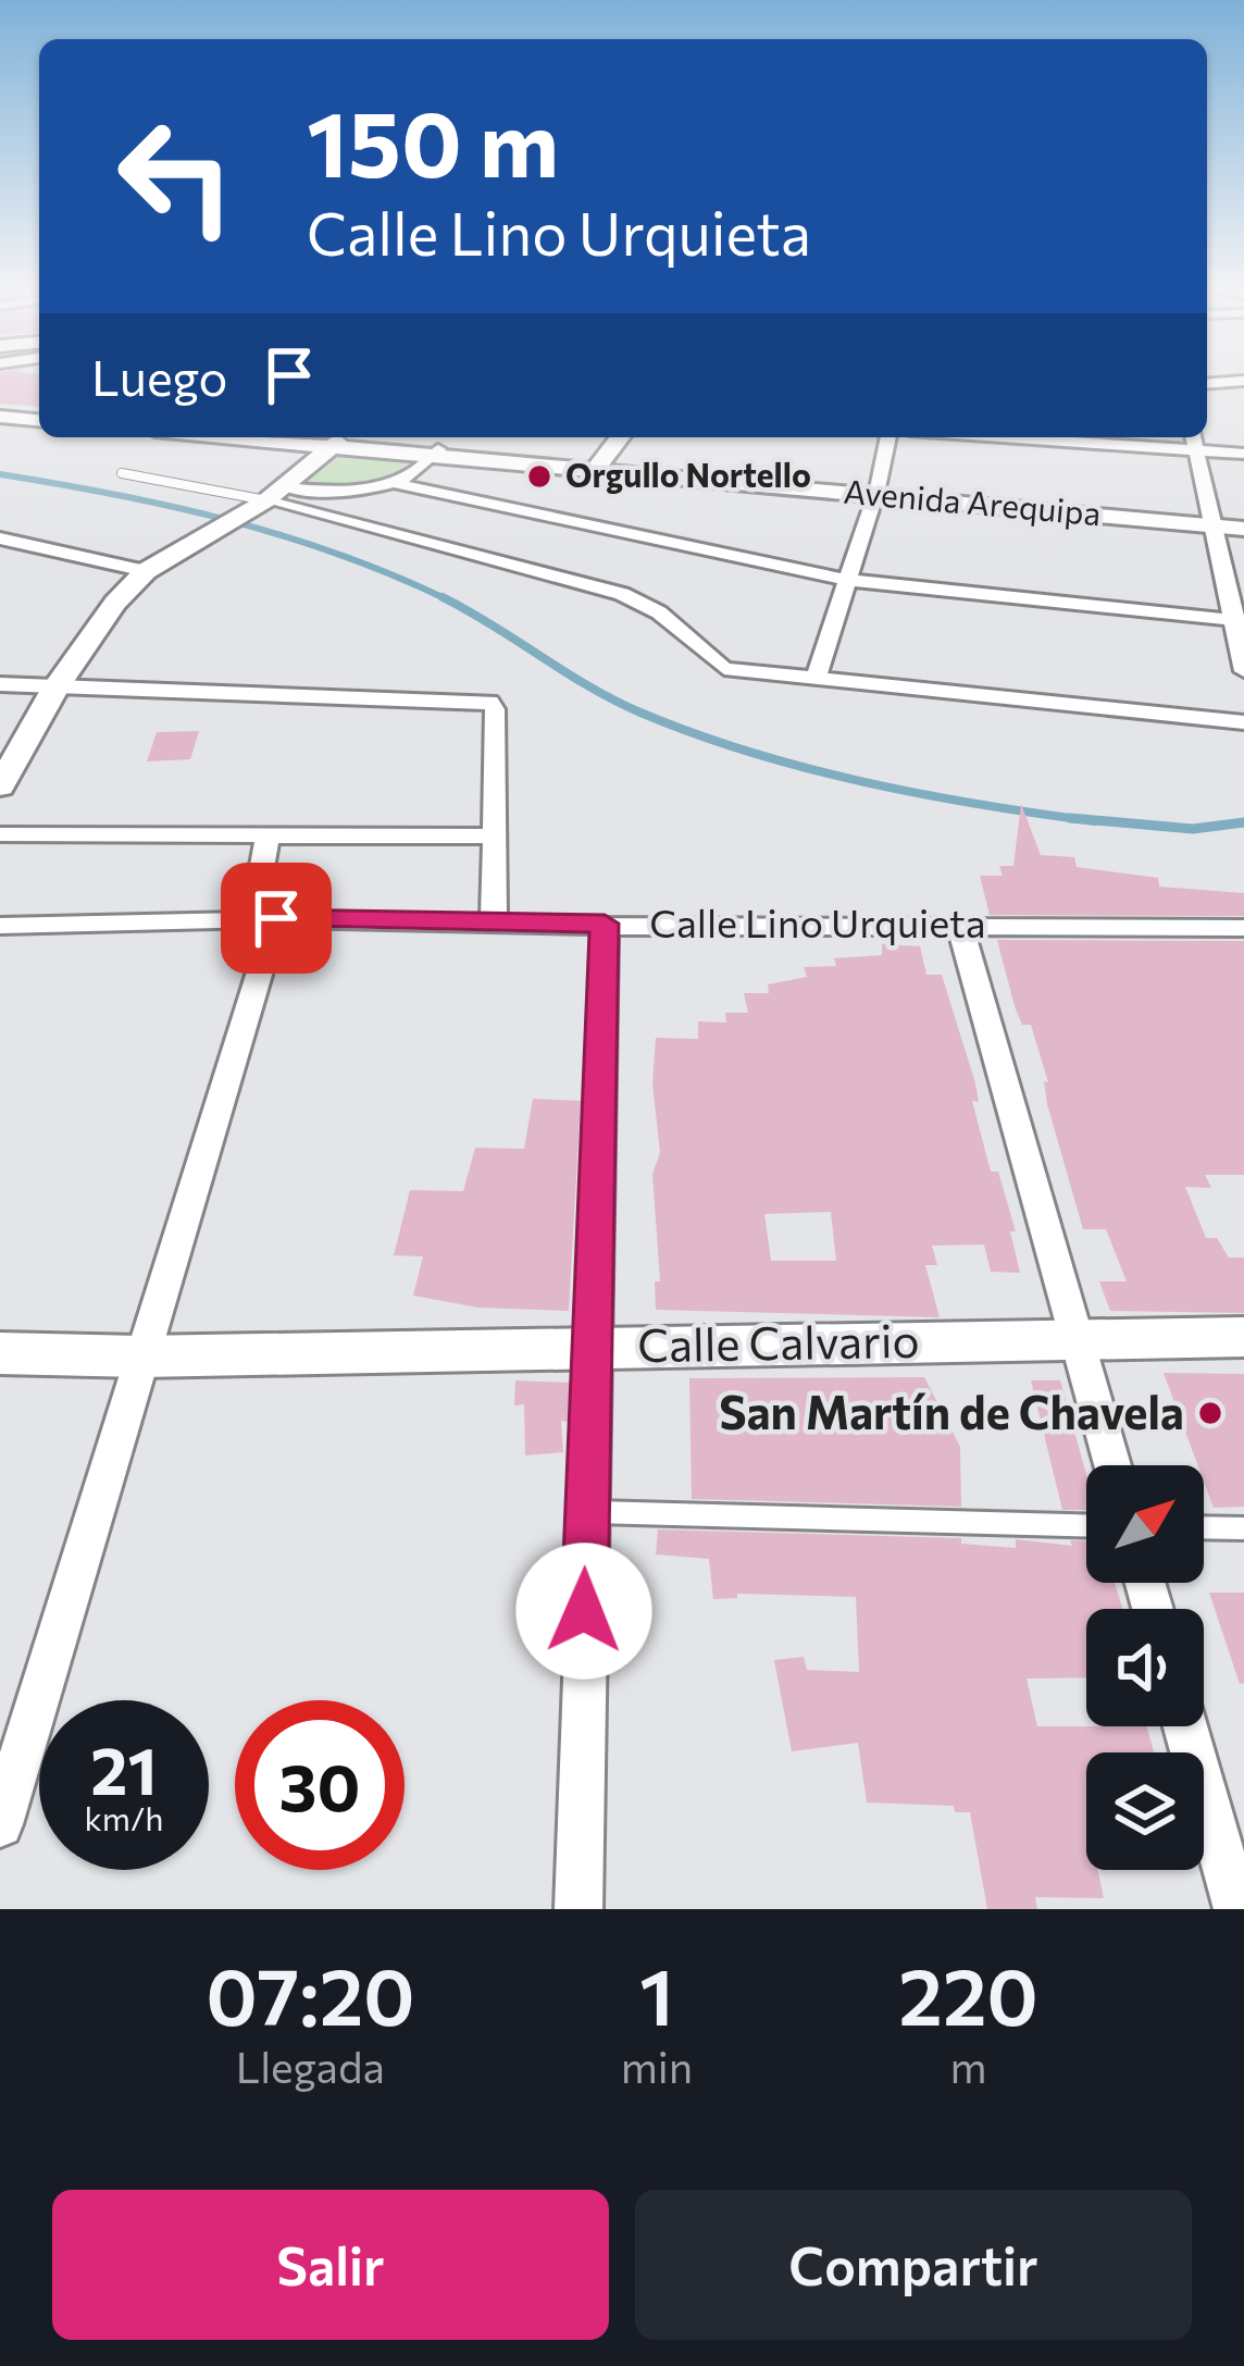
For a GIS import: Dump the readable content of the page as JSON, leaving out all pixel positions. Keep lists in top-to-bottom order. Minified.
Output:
{"streets":{"main road":["Avenida Arequipa","Calle Calvario"],"street":["Calle Lino Urquieta"]},"places":["Orgullo Nortello","San Martín de Chavela"],"north":"top right","page":{"turn":["150 m","Calle Lino Urquieta"],"then":"Luego","speed":"21 km/h","limit":"30","eta":["07:20","Llegada","1","min","220","m"],"buttons":["Salir","Compartir"]}}
